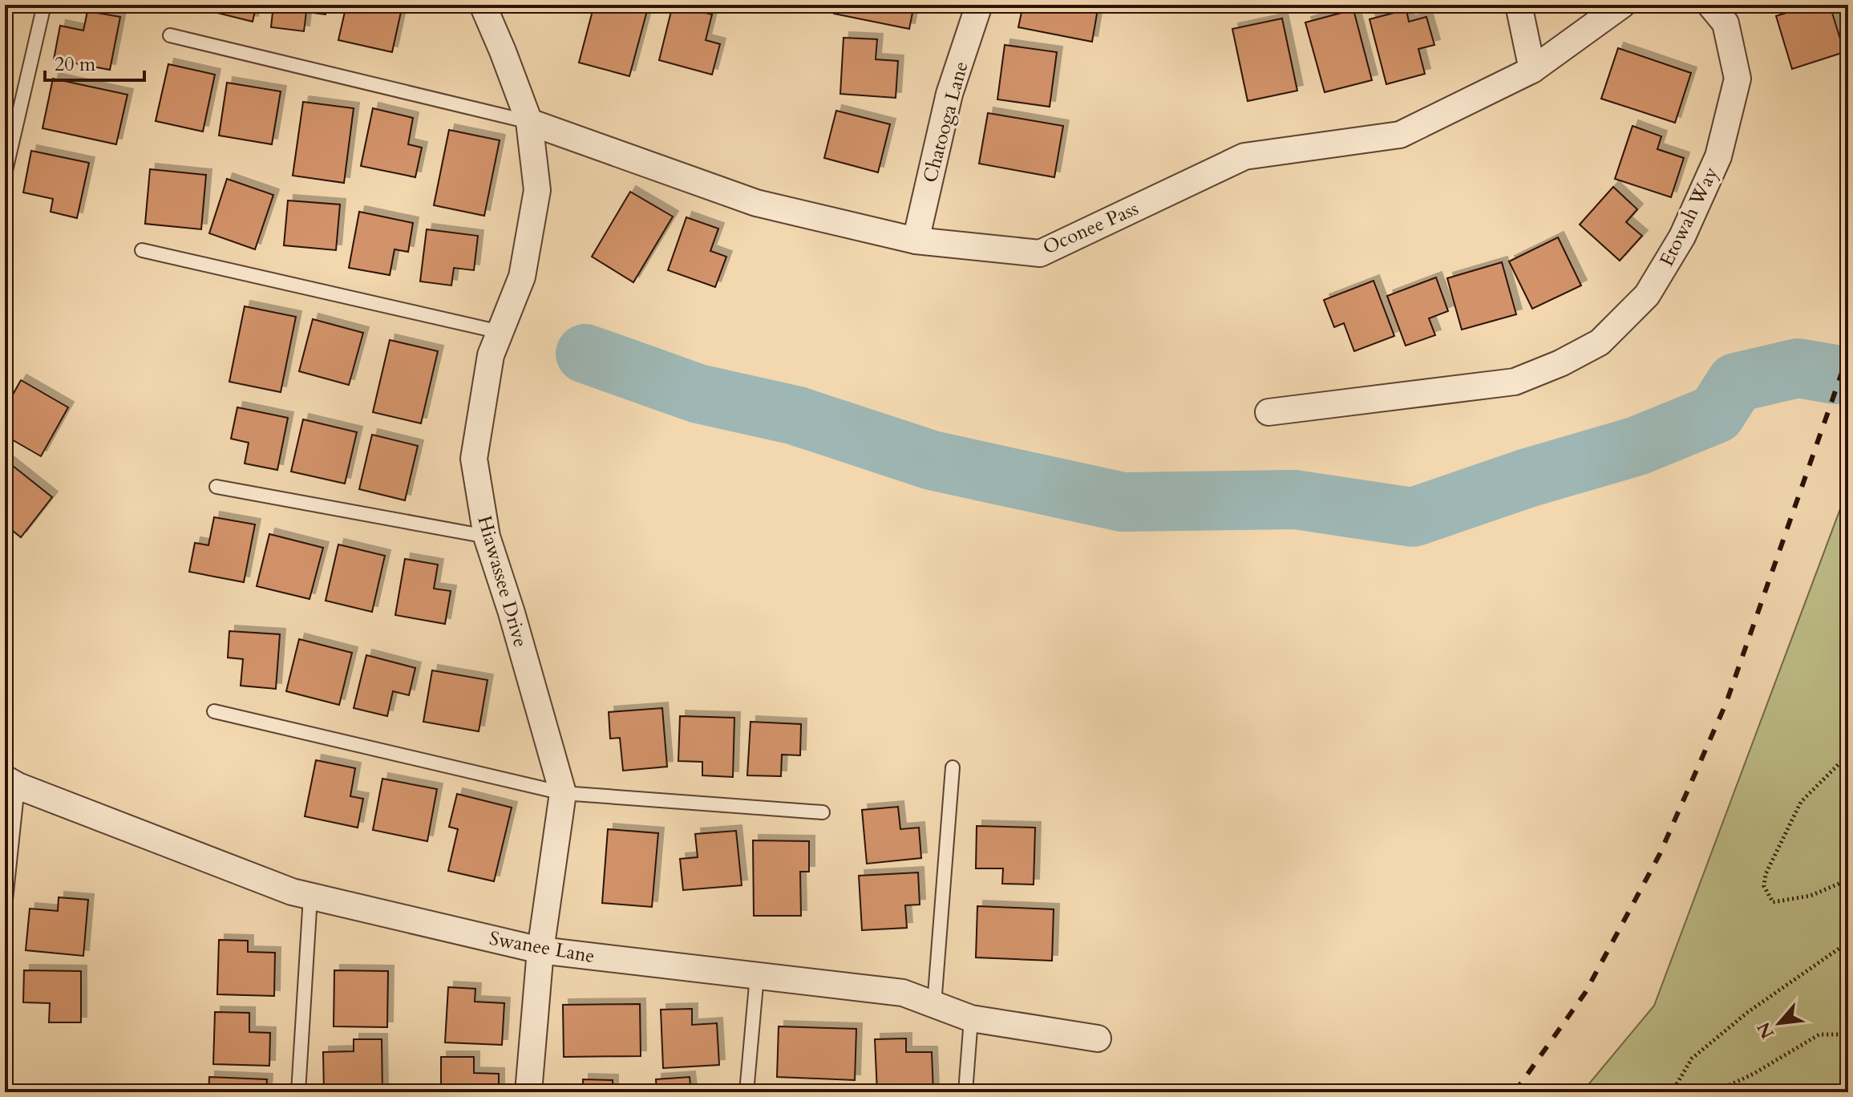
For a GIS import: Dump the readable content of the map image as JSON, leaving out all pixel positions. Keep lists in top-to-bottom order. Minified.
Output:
{"streets":{"street":["Chatooga Lane","Etowah Way","Oconee Pass","Hiawassee Drive","Swanee Lane"]},"crossings":[["Chatooga Lane","Oconee Pass"],["Oconee Pass","Hiawassee Drive"],["Hiawassee Drive","Swanee Lane"]],"scale_bar":"20 m","north":"bottom left"}
